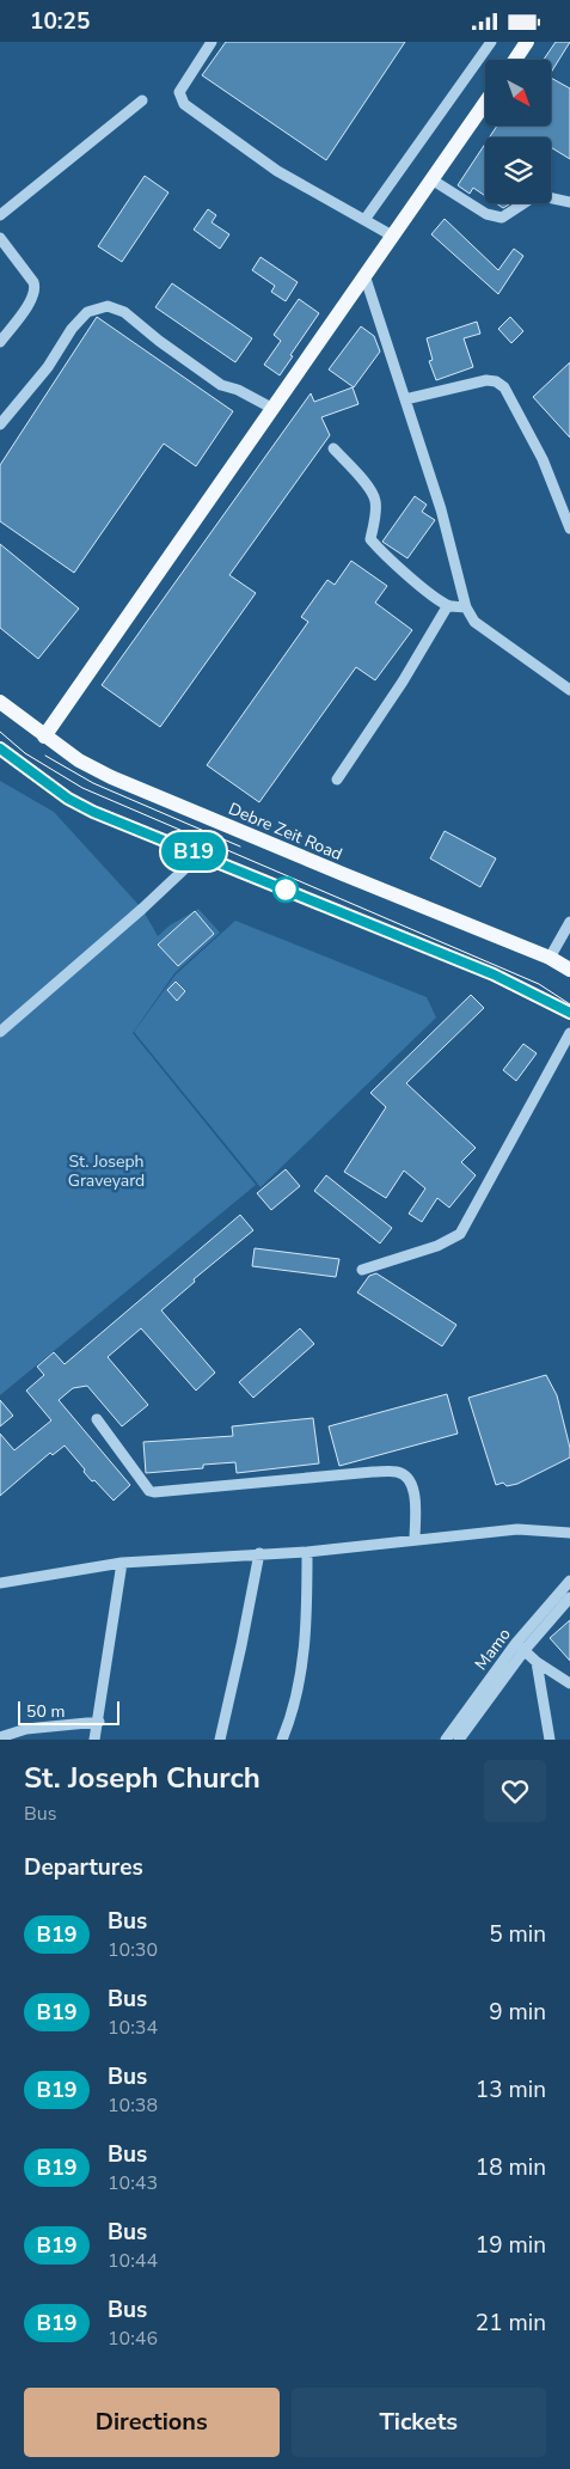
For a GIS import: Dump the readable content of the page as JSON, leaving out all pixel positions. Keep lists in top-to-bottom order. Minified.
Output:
{"streets":{"main road":["Debre Zeit Road"],"street":["Mamo"]},"parks":["St. Joseph Graveyard"],"lines":["bus line B19"],"scale_bar":"50 m","north":"bottom right","page":{"status":"10:25","on_map":"B19","scale":"50 m","heading":[["St. Joseph Church","Bus"],"Departures"],"list":[{"mark":"B19","name":"Bus","note":"10:30","value":"5 min"},{"mark":"B19","name":"Bus","note":"10:34","value":"9 min"},{"mark":"B19","name":"Bus","note":"10:38","value":"13 min"},{"mark":"B19","name":"Bus","note":"10:43","value":"18 min"},{"mark":"B19","name":"Bus","note":"10:44","value":"19 min"},{"mark":"B19","name":"Bus","note":"10:46","value":"21 min"}],"buttons":["Directions","Tickets"]}}
